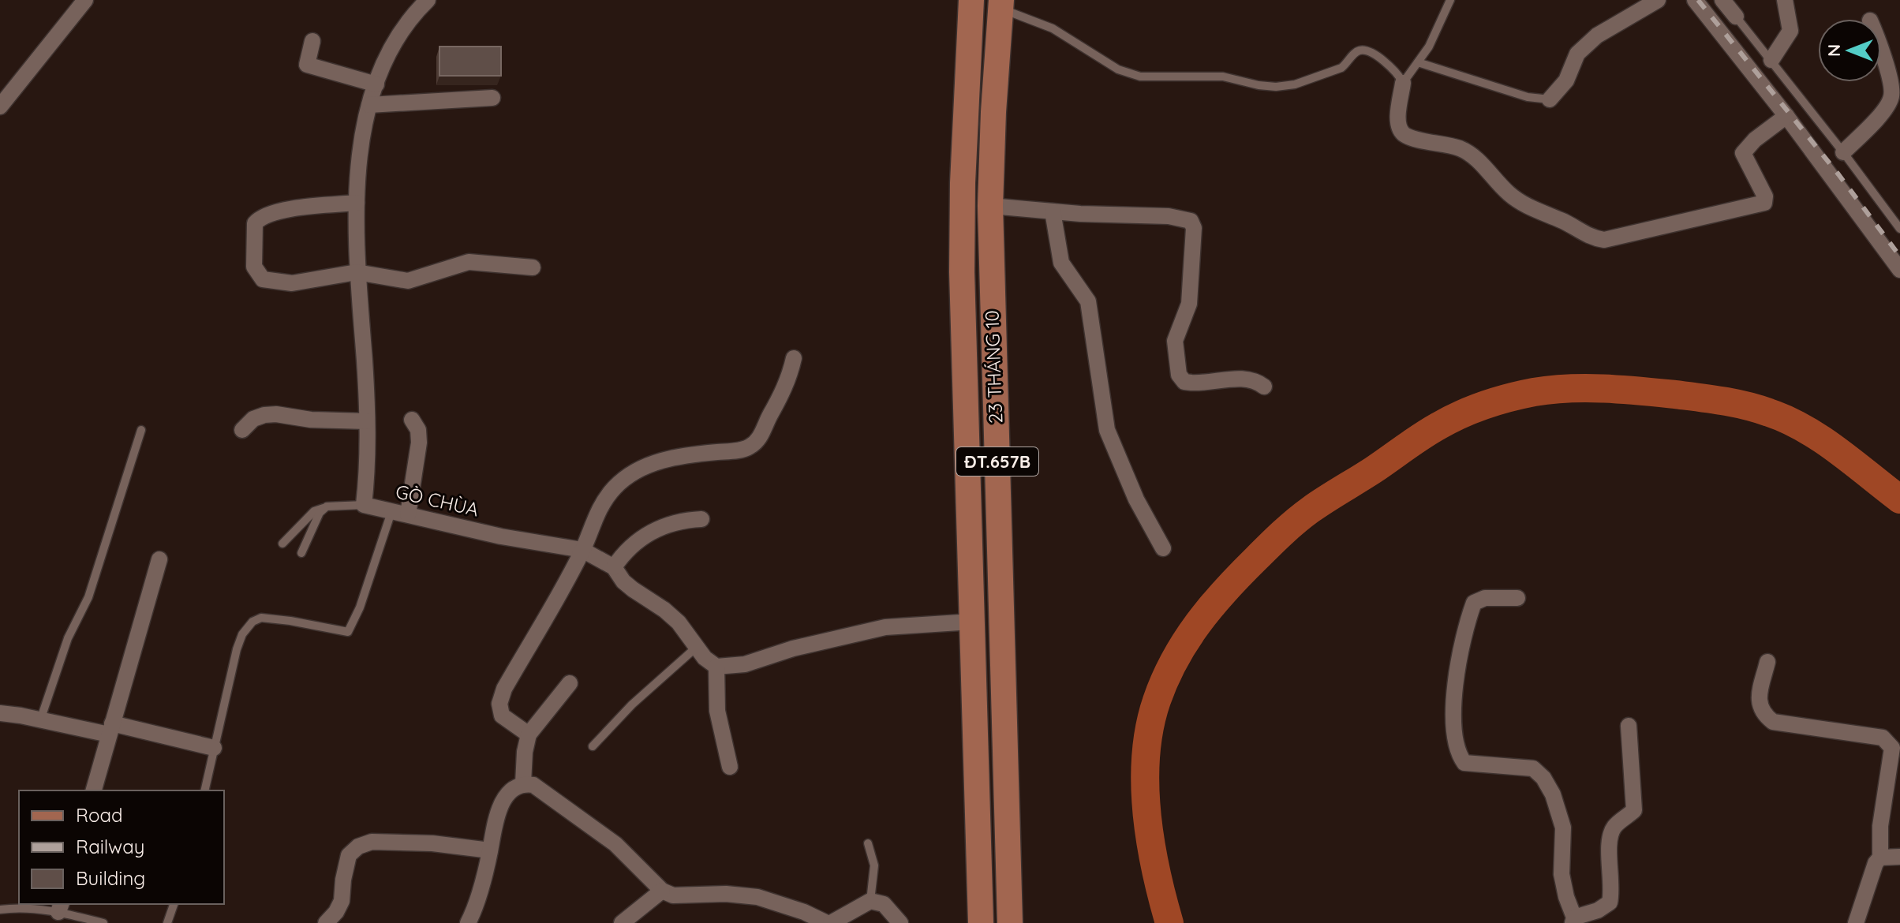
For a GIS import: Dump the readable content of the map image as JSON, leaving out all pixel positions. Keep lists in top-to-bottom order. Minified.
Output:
{"streets":{"main road":["23 THÁNG 10","ĐT.657B"],"street":["GÒ CHÙA"]},"legend":["Road","Railway","Building"],"north":"left"}
